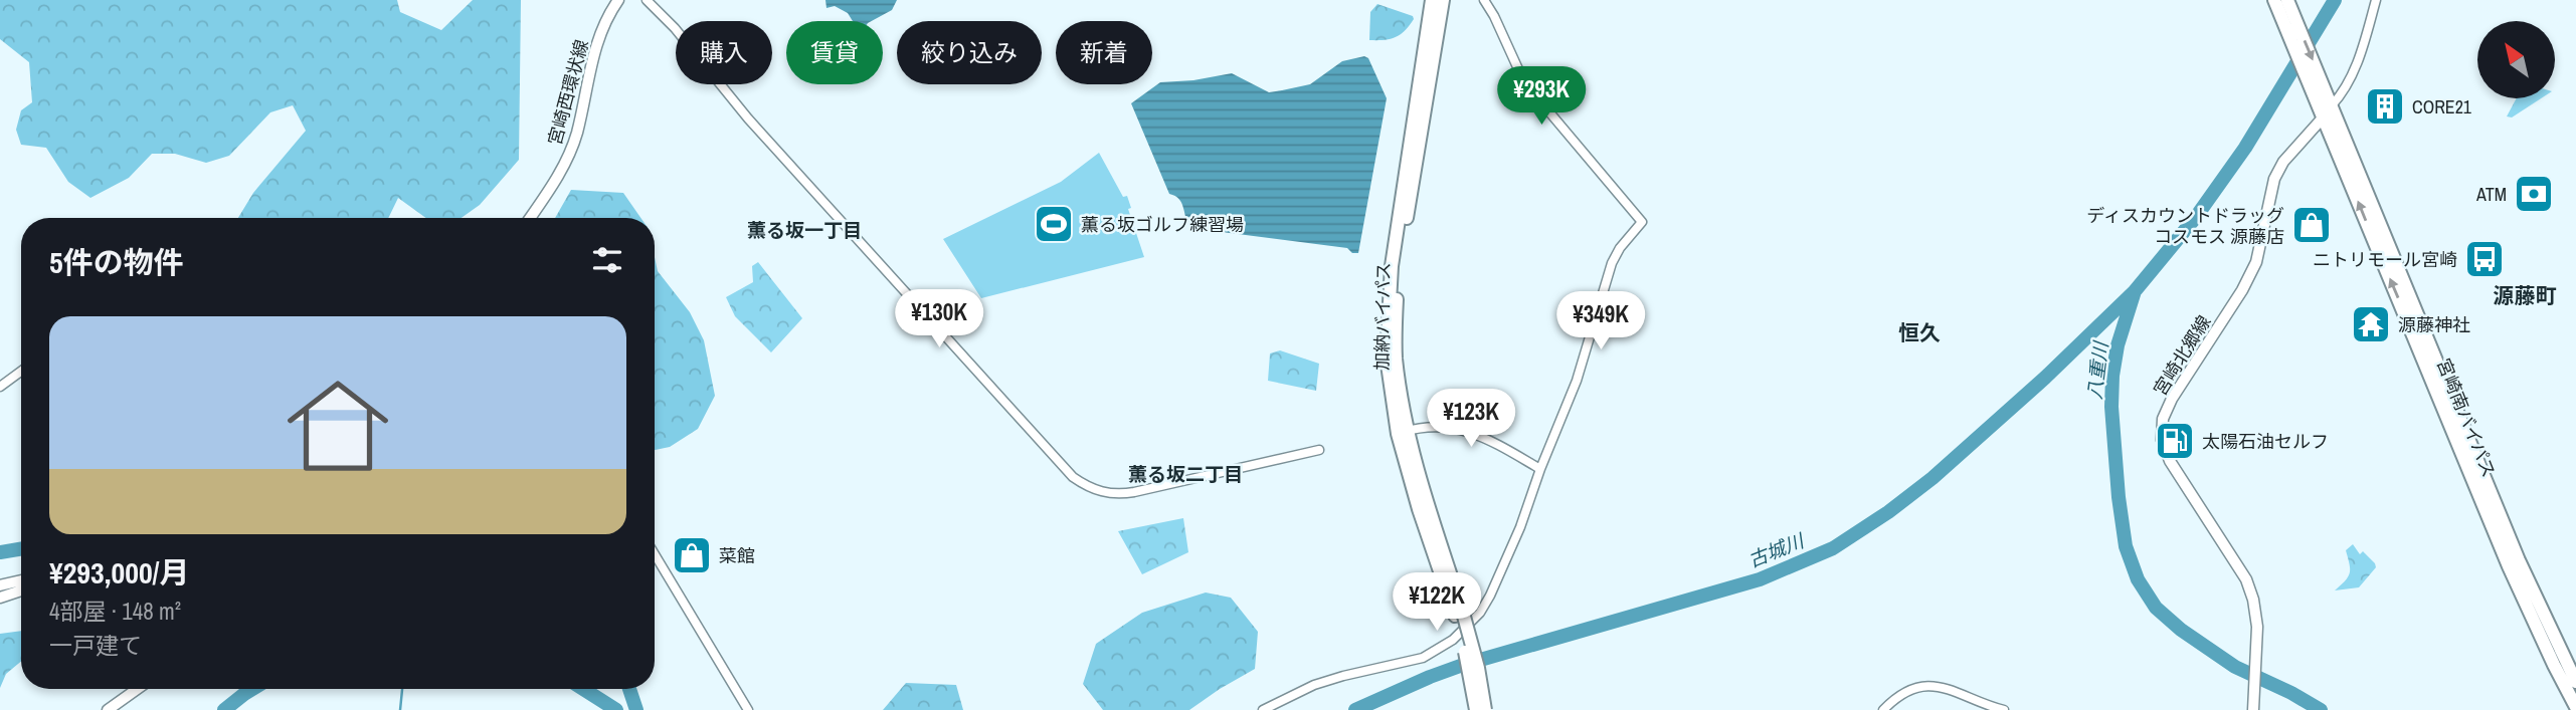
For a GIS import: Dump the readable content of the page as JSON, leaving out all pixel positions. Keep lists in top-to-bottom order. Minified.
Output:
{"streets":{"highway":["加納バイパス","宮崎南バイパス"],"main road":["宮崎西環状線","宮崎北郷線"]},"crossings":[["宮崎北郷線","宮崎南バイパス"]],"districts":["薫る坂一丁目","源藤町","恒久","薫る坂二丁目"],"water":["八重川","古城川"],"places":{"building":["CORE21"],"bank":["ATM"],"sports":["薫る坂ゴルフ練習場"],"shop":["ディスカウントドラッグ コスモス 源藤店","菜館"],"bus stop":["ニトリモール宮崎"],"temple":["源藤神社"],"fuel station":["太陽石油セルフ"]},"north":"top left","page":{"chip":["購入","賃貸","絞り込み","新着"],"price":["¥293K","¥130K","¥349K","¥123K","¥122K"],"heading":"5件の物件","list":[{"name":"¥293,000/月","note":"4部屋 · 148 m² · 一戸建て"}]}}
